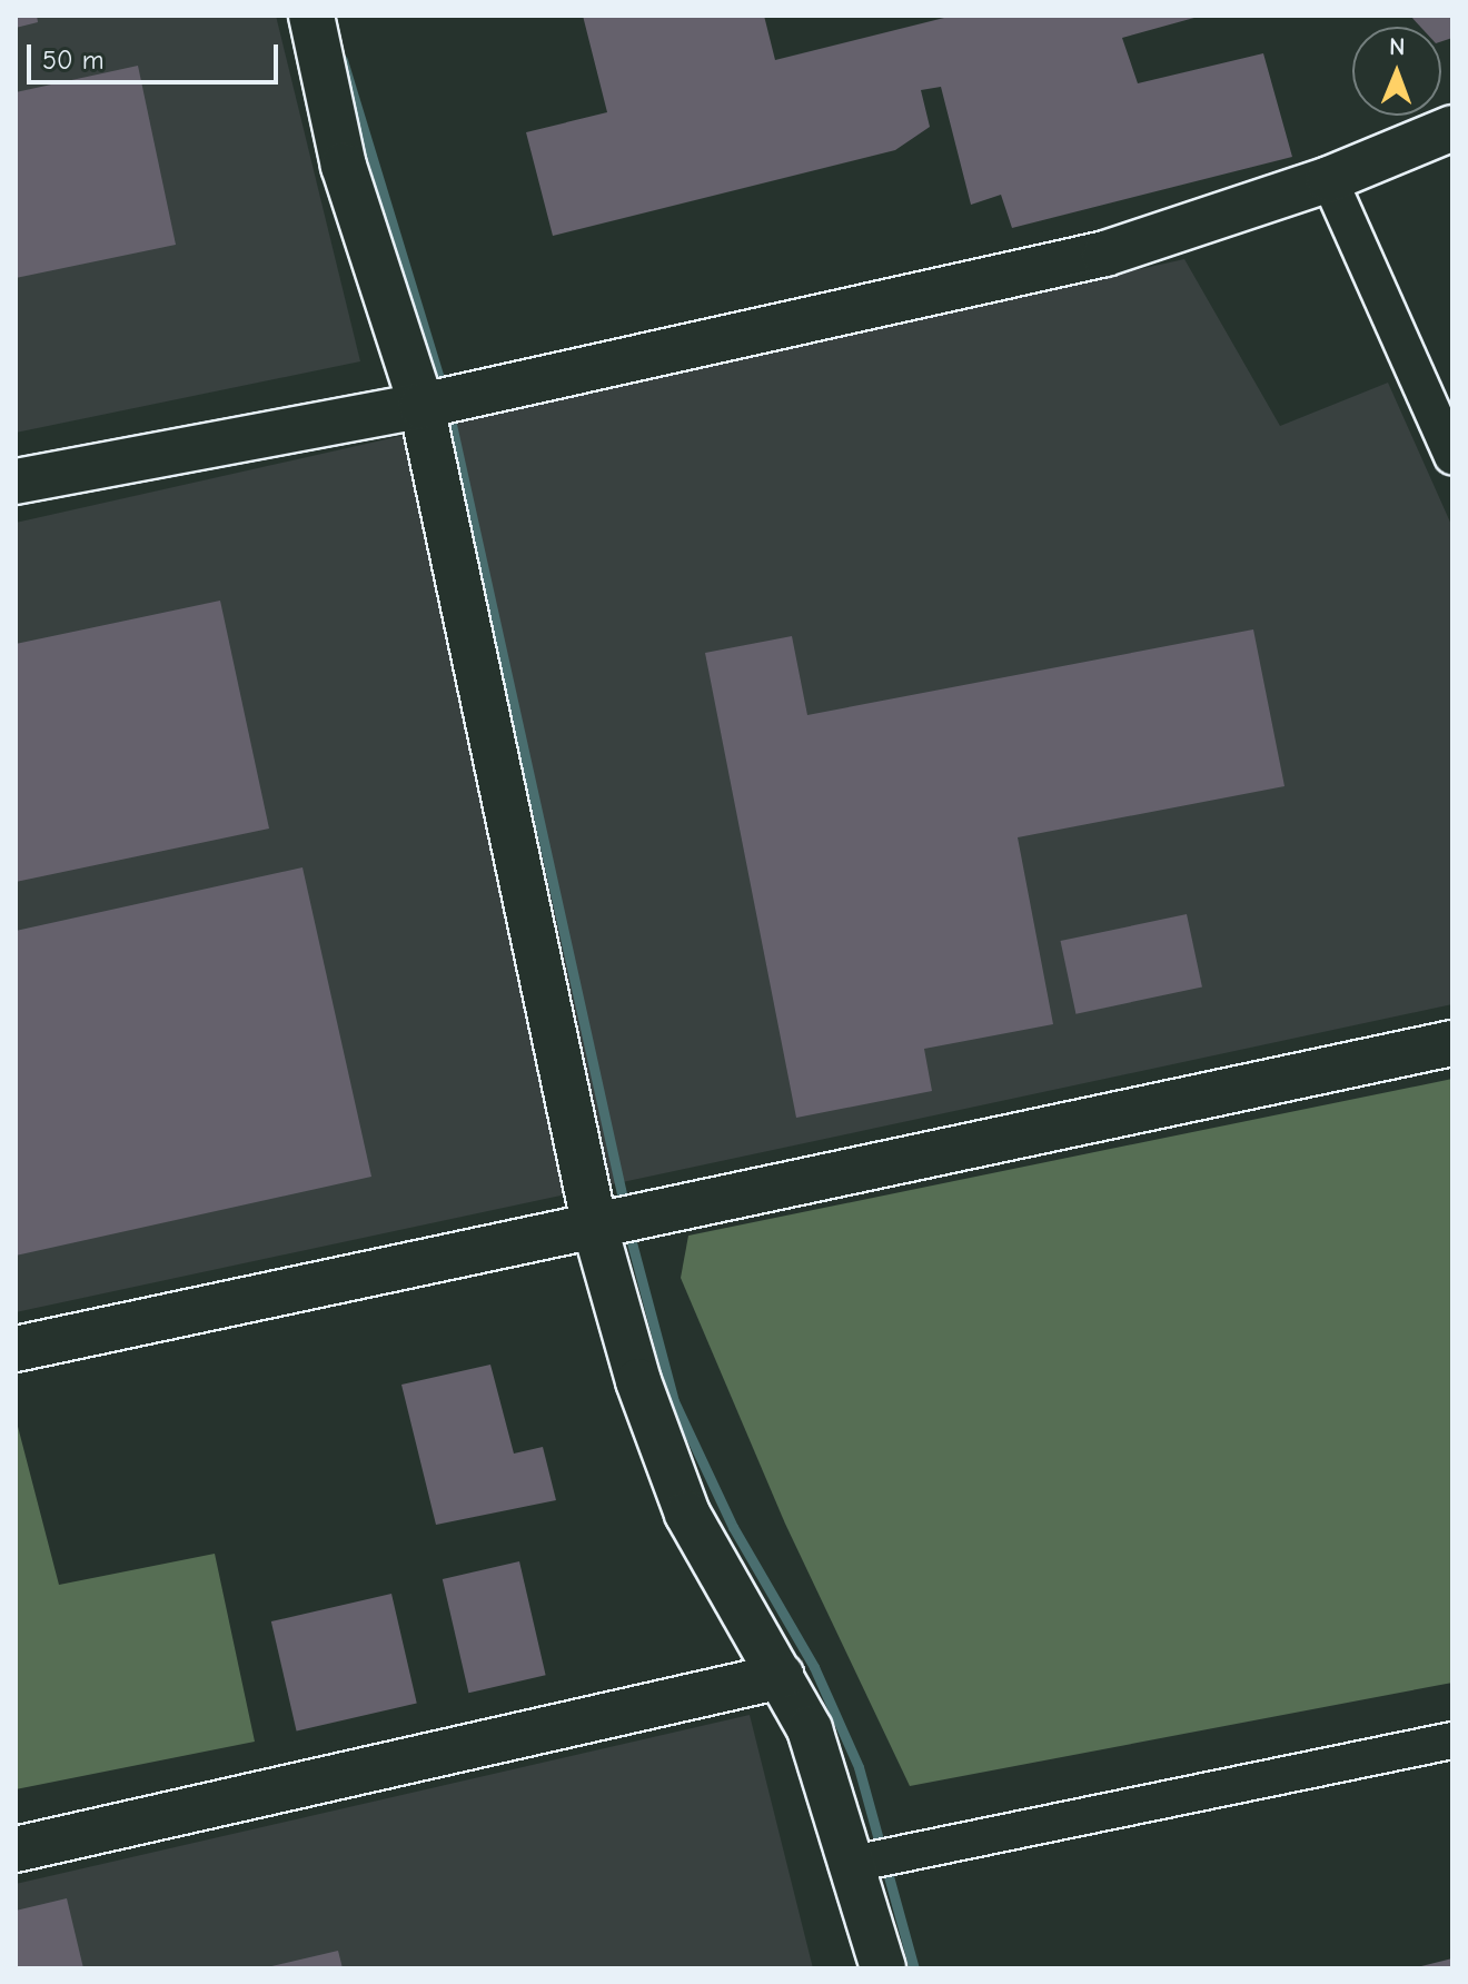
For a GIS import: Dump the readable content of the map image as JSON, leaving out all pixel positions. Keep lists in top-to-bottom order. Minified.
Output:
{"scale_bar":"50 m","north":"top"}
